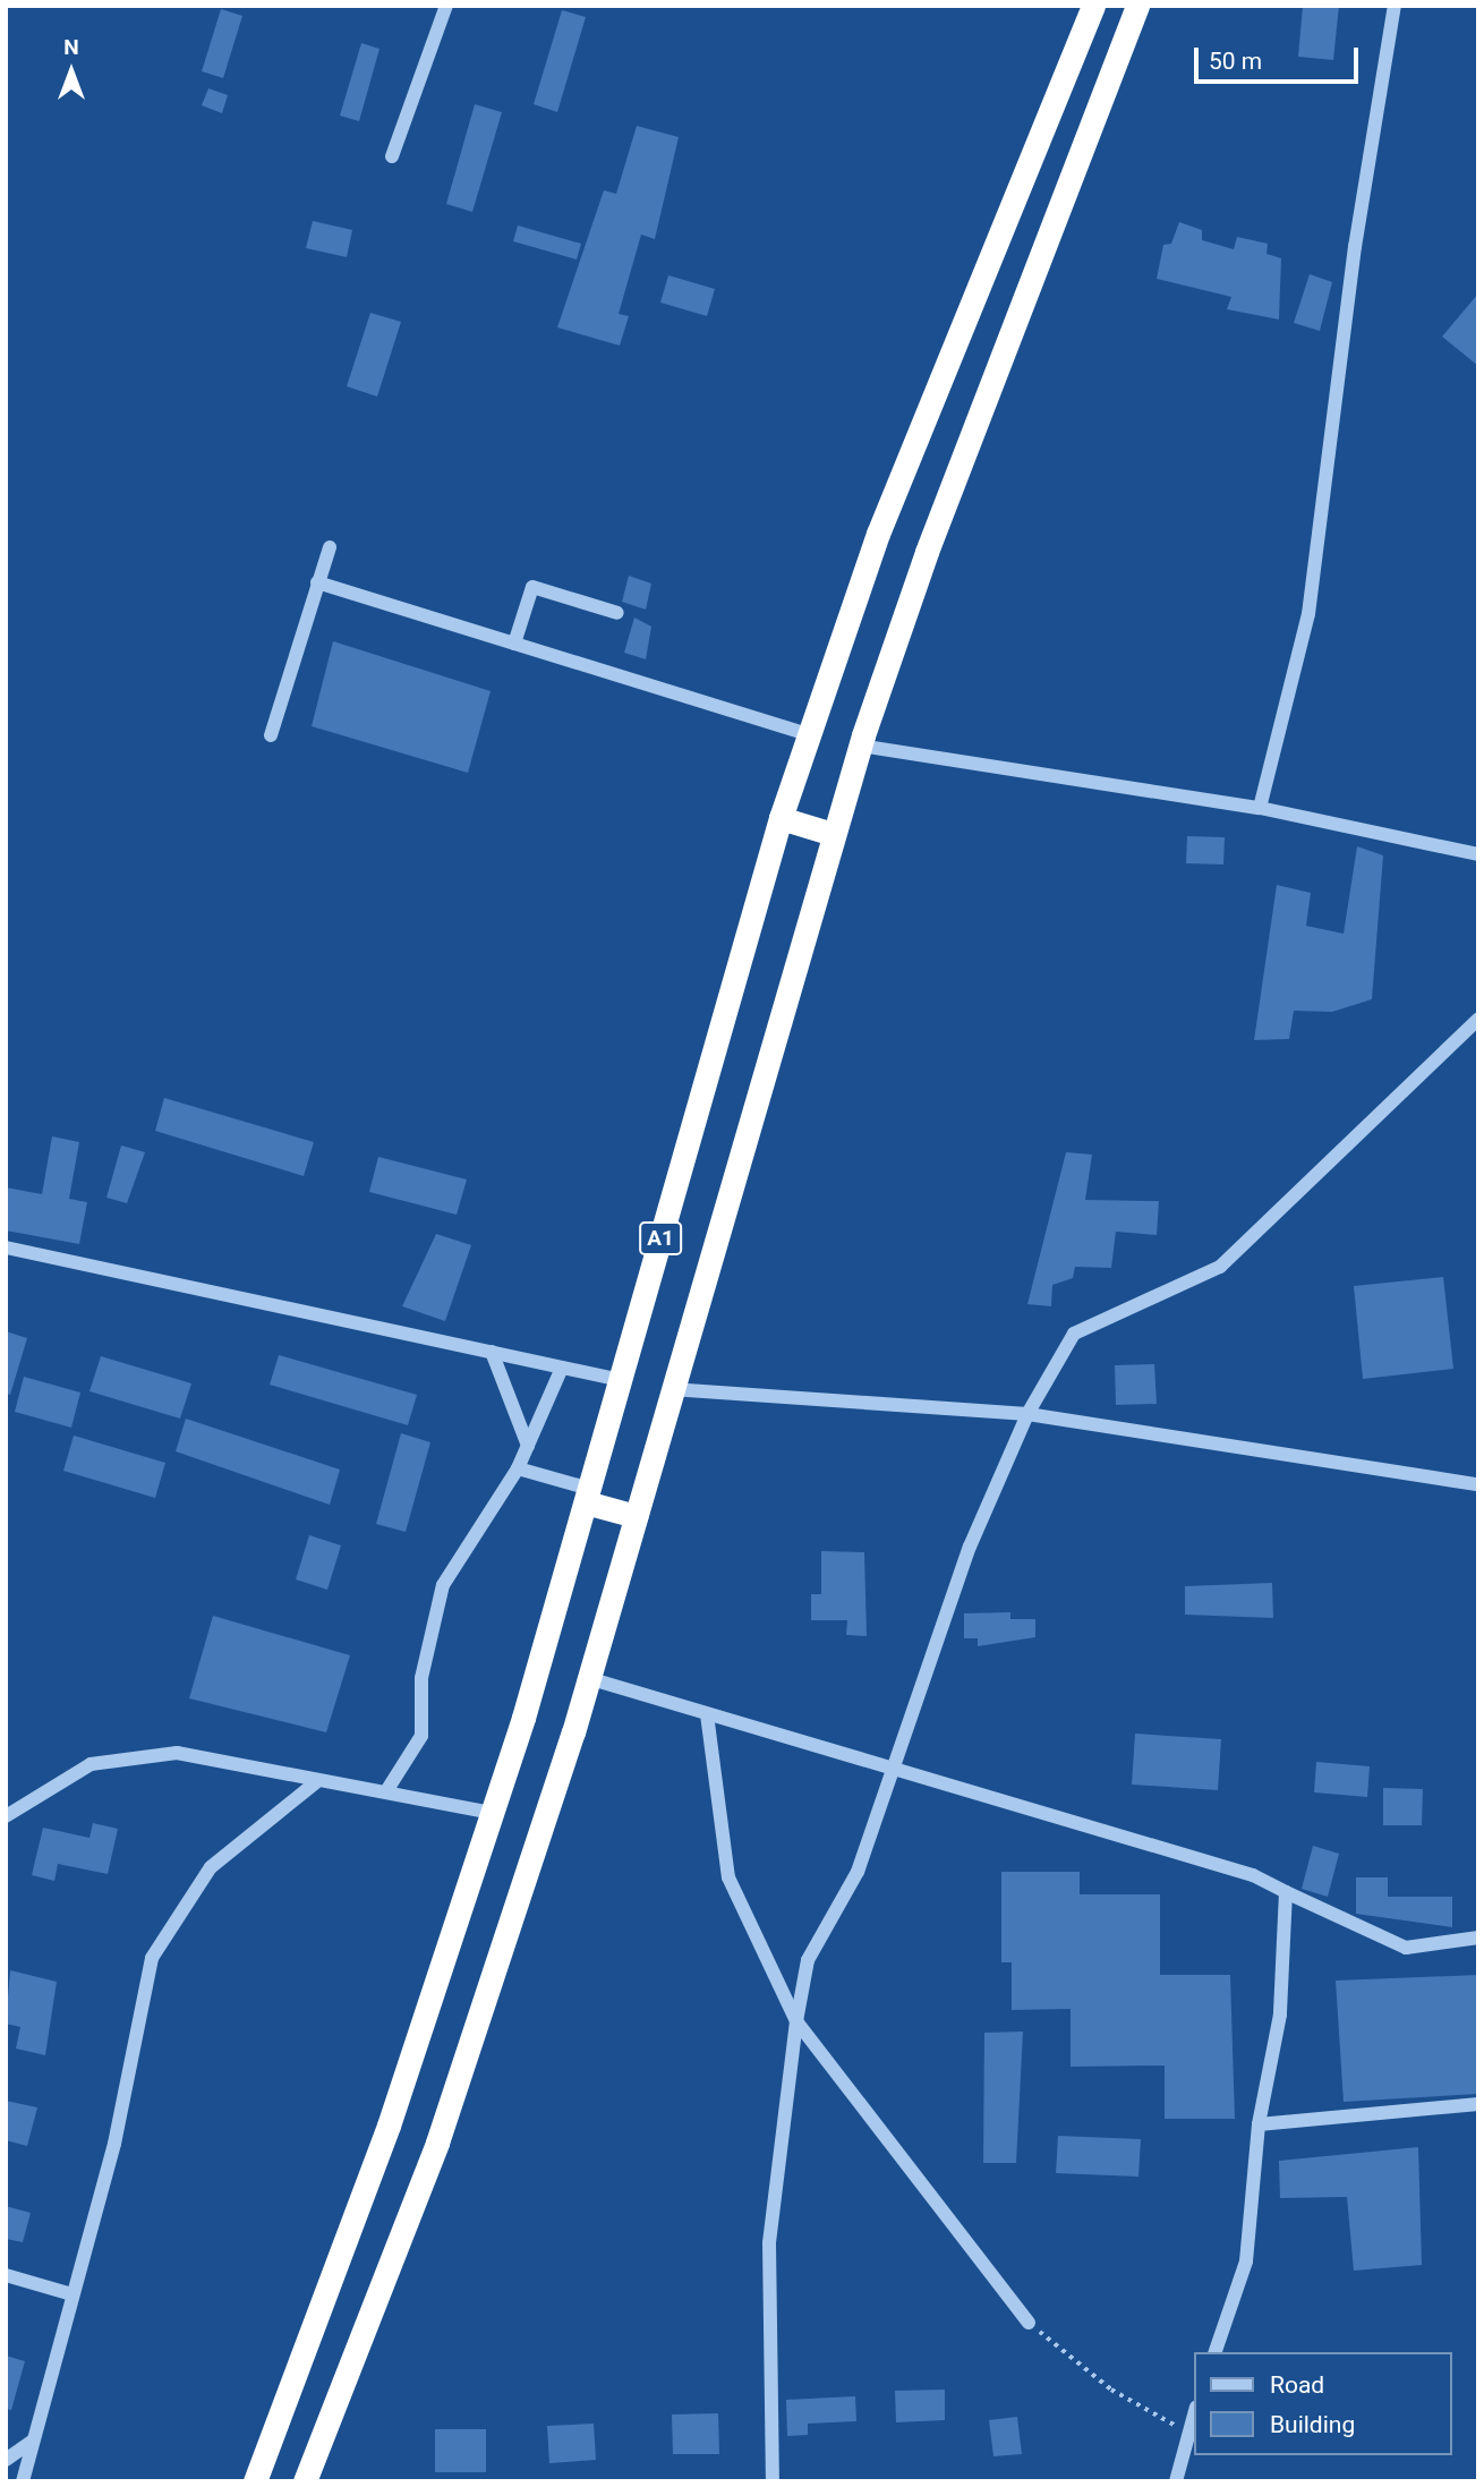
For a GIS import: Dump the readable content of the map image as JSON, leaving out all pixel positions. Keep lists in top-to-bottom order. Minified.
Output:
{"streets":{"highway":["A1"]},"legend":["Road","Building"],"scale_bar":"50 m","north":"top"}
